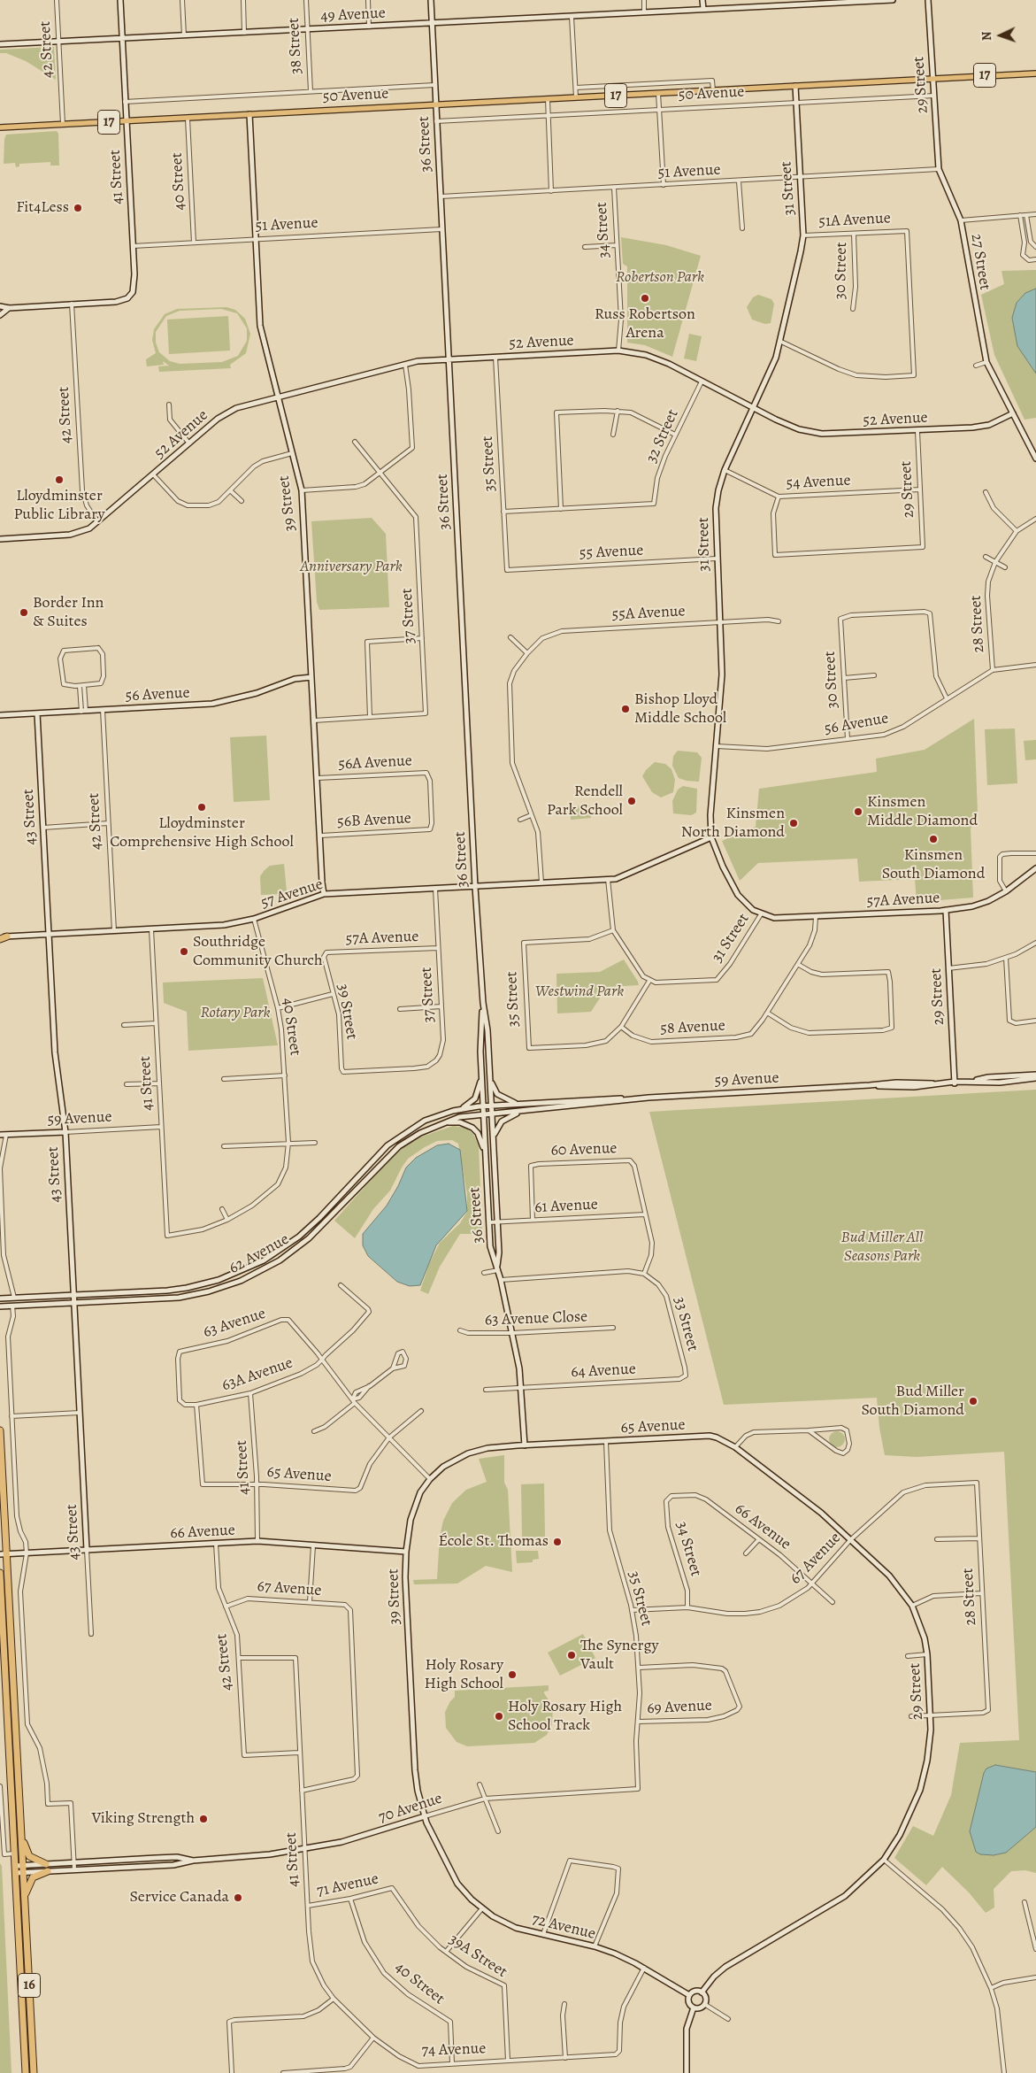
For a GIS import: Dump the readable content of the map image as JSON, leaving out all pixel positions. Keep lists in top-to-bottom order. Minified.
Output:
{"streets":{"highway":["16"],"main road":["17","50 Avenue"],"street":["49 Avenue","38 Street","42 Street","29 Street","36 Street","51 Avenue","41 Street","40 Street","31 Street","51A Avenue","34 Street","27 Street","30 Street","52 Avenue","32 Street","35 Street","54 Avenue","39 Street","55 Avenue","55A Avenue","37 Street","28 Street","56 Avenue","56A Avenue","43 Street","56B Avenue","57 Avenue","57A Avenue","58 Avenue","59 Avenue","60 Avenue","61 Avenue","62 Avenue","63 Avenue Close","63 Avenue","33 Street","64 Avenue","63A Avenue","65 Avenue","66 Avenue","67 Avenue","69 Avenue","70 Avenue","71 Avenue","72 Avenue","39A Street","74 Avenue"]},"crossings":[["49 Avenue","38 Street"],["49 Avenue","42 Street"],["49 Avenue","36 Street"],["49 Avenue","41 Street"],["38 Street","50 Avenue"],["42 Street","50 Avenue"],["42 Street","41 Street"],["42 Street","52 Avenue"],["42 Street","56 Avenue"],["42 Street","57 Avenue"],["42 Street","66 Avenue"],["42 Street","67 Avenue"],["29 Street","50 Avenue"],["29 Street","51 Avenue"],["29 Street","27 Street"],["29 Street","52 Avenue"],["29 Street","54 Avenue"],["29 Street","28 Street"],["29 Street","57A Avenue"],["29 Street","59 Avenue"],["29 Street","65 Avenue"],["29 Street","67 Avenue"],["29 Street","72 Avenue"],["50 Avenue","36 Street"],["50 Avenue","41 Street"],["50 Avenue","40 Street"],["50 Avenue","31 Street"],["50 Avenue","39 Street"],["36 Street","51 Avenue"],["36 Street","52 Avenue"],["36 Street","57 Avenue"],["36 Street","59 Avenue"],["36 Street","61 Avenue"],["36 Street","62 Avenue"],["36 Street","63 Avenue Close"],["36 Street","64 Avenue"],["36 Street","65 Avenue"],["51 Avenue","41 Street"],["51 Avenue","40 Street"],["51 Avenue","31 Street"],["51 Avenue","34 Street"],["51 Avenue","27 Street"],["51 Avenue","39 Street"],["41 Street","40 Street"],["41 Street","57 Avenue"],["41 Street","59 Avenue"],["41 Street","63A Avenue"],["41 Street","65 Avenue"],["41 Street","66 Avenue"],["41 Street","67 Avenue"],["41 Street","70 Avenue"],["41 Street","71 Avenue"],["41 Street","74 Avenue"],["40 Street","57 Avenue"],["40 Street","71 Avenue"],["40 Street","74 Avenue"],["31 Street","51A Avenue"],["31 Street","52 Avenue"],["31 Street","54 Avenue"],["31 Street","55 Avenue"],["31 Street","55A Avenue"],["31 Street","56 Avenue"],["31 Street","57 Avenue"],["31 Street","57A Avenue"],["51A Avenue","30 Street"],["34 Street","52 Avenue"],["34 Street","66 Avenue"],["34 Street","67 Avenue"],["27 Street","52 Avenue"],["30 Street","56 Avenue"],["52 Avenue","32 Street"],["52 Avenue","35 Street"],["52 Avenue","39 Street"],["35 Street","55 Avenue"],["35 Street","58 Avenue"],["35 Street","65 Avenue"],["35 Street","67 Avenue"],["35 Street","69 Avenue"],["35 Street","70 Avenue"],["39 Street","37 Street"],["39 Street","56 Avenue"],["39 Street","56A Avenue"],["39 Street","56B Avenue"],["39 Street","57 Avenue"],["39 Street","57A Avenue"],["39 Street","65 Avenue"],["39 Street","66 Avenue"],["39 Street","70 Avenue"],["39 Street","72 Avenue"],["37 Street","57 Avenue"],["37 Street","57A Avenue"],["28 Street","56 Avenue"],["28 Street","67 Avenue"],["56 Avenue","43 Street"],["56A Avenue","56B Avenue"],["43 Street","57 Avenue"],["43 Street","59 Avenue"],["43 Street","62 Avenue"],["43 Street","66 Avenue"],["59 Avenue","62 Avenue"],["60 Avenue","61 Avenue"],["63 Avenue","63A Avenue"],["63 Avenue","65 Avenue"],["33 Street","64 Avenue"],["63A Avenue","65 Avenue"],["65 Avenue","67 Avenue"],["66 Avenue","67 Avenue"],["66 Avenue","16"],["70 Avenue","16"],["71 Avenue","39A Street"],["72 Avenue","74 Avenue"],["39A Street","74 Avenue"]],"parks":["Robertson Park","Anniversary Park","Westwind Park","Rotary Park","Bud Miller All Seasons Park"],"places":["Fit4Less","Russ Robertson Arena","Lloydminster Public Library","Border Inn & Suites","Bishop Lloyd Middle School","Rendell Park School","Lloydminster Comprehensive High School","Kinsmen Middle Diamond","Kinsmen North Diamond","Kinsmen South Diamond","Southridge Community Church","Bud Miller South Diamond","École St. Thomas","The Synergy Vault","Holy Rosary High School","Holy Rosary High School Track","Viking Strength","Service Canada"],"north":"left"}
